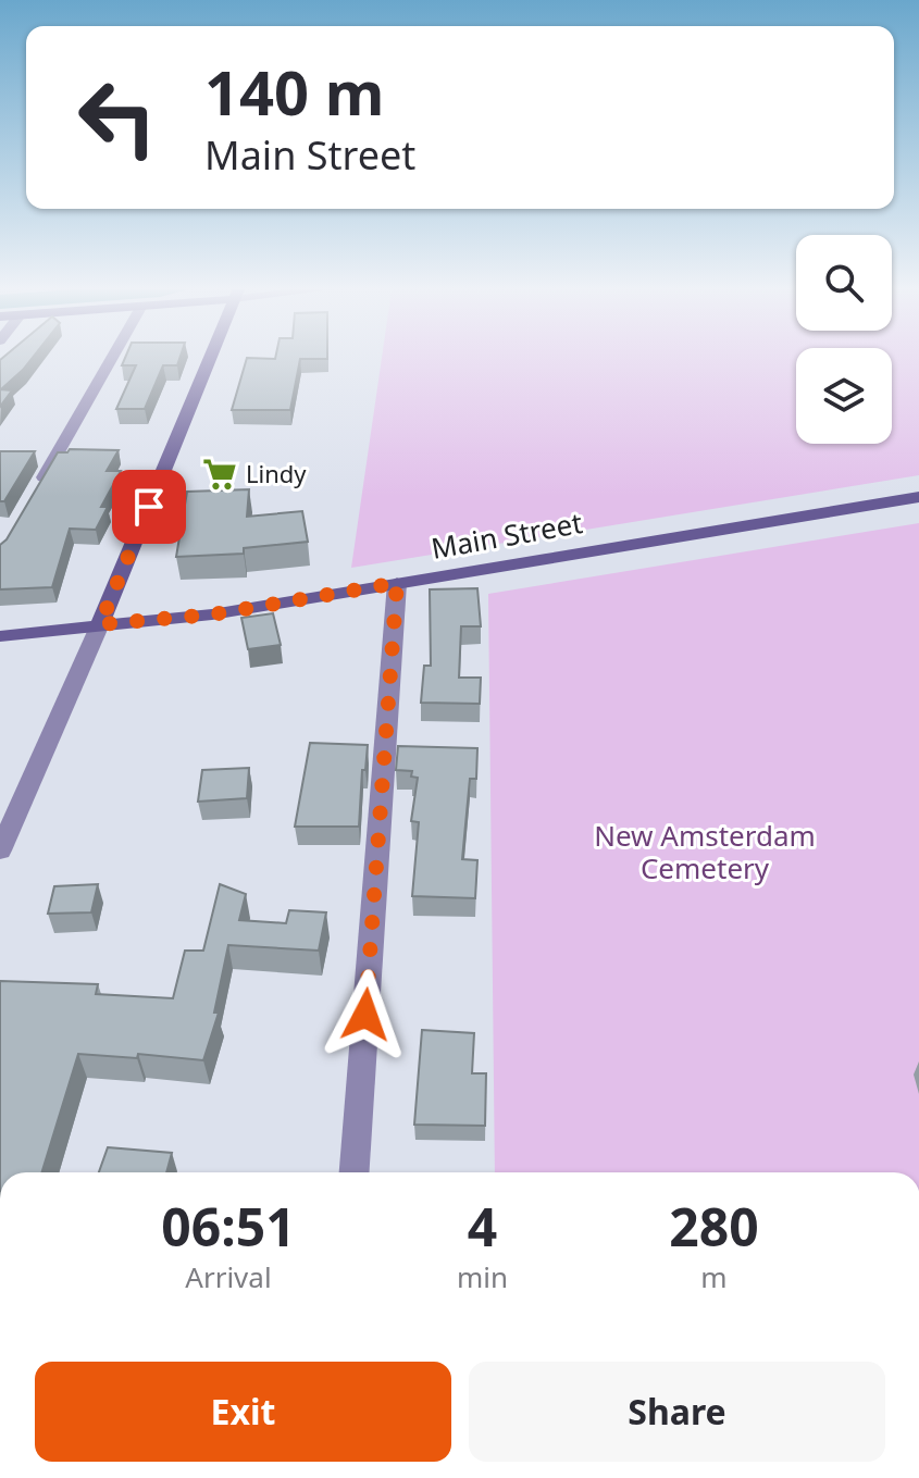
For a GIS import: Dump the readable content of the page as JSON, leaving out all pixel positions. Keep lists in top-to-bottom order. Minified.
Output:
{"streets":{"street":["Main Street"]},"parks":["New Amsterdam Cemetery"],"places":{"supermarket":["Lindy"]},"page":{"turn":["140 m","Main Street"],"eta":["06:51","Arrival","4","min","280","m"],"buttons":["Exit","Share"]}}
